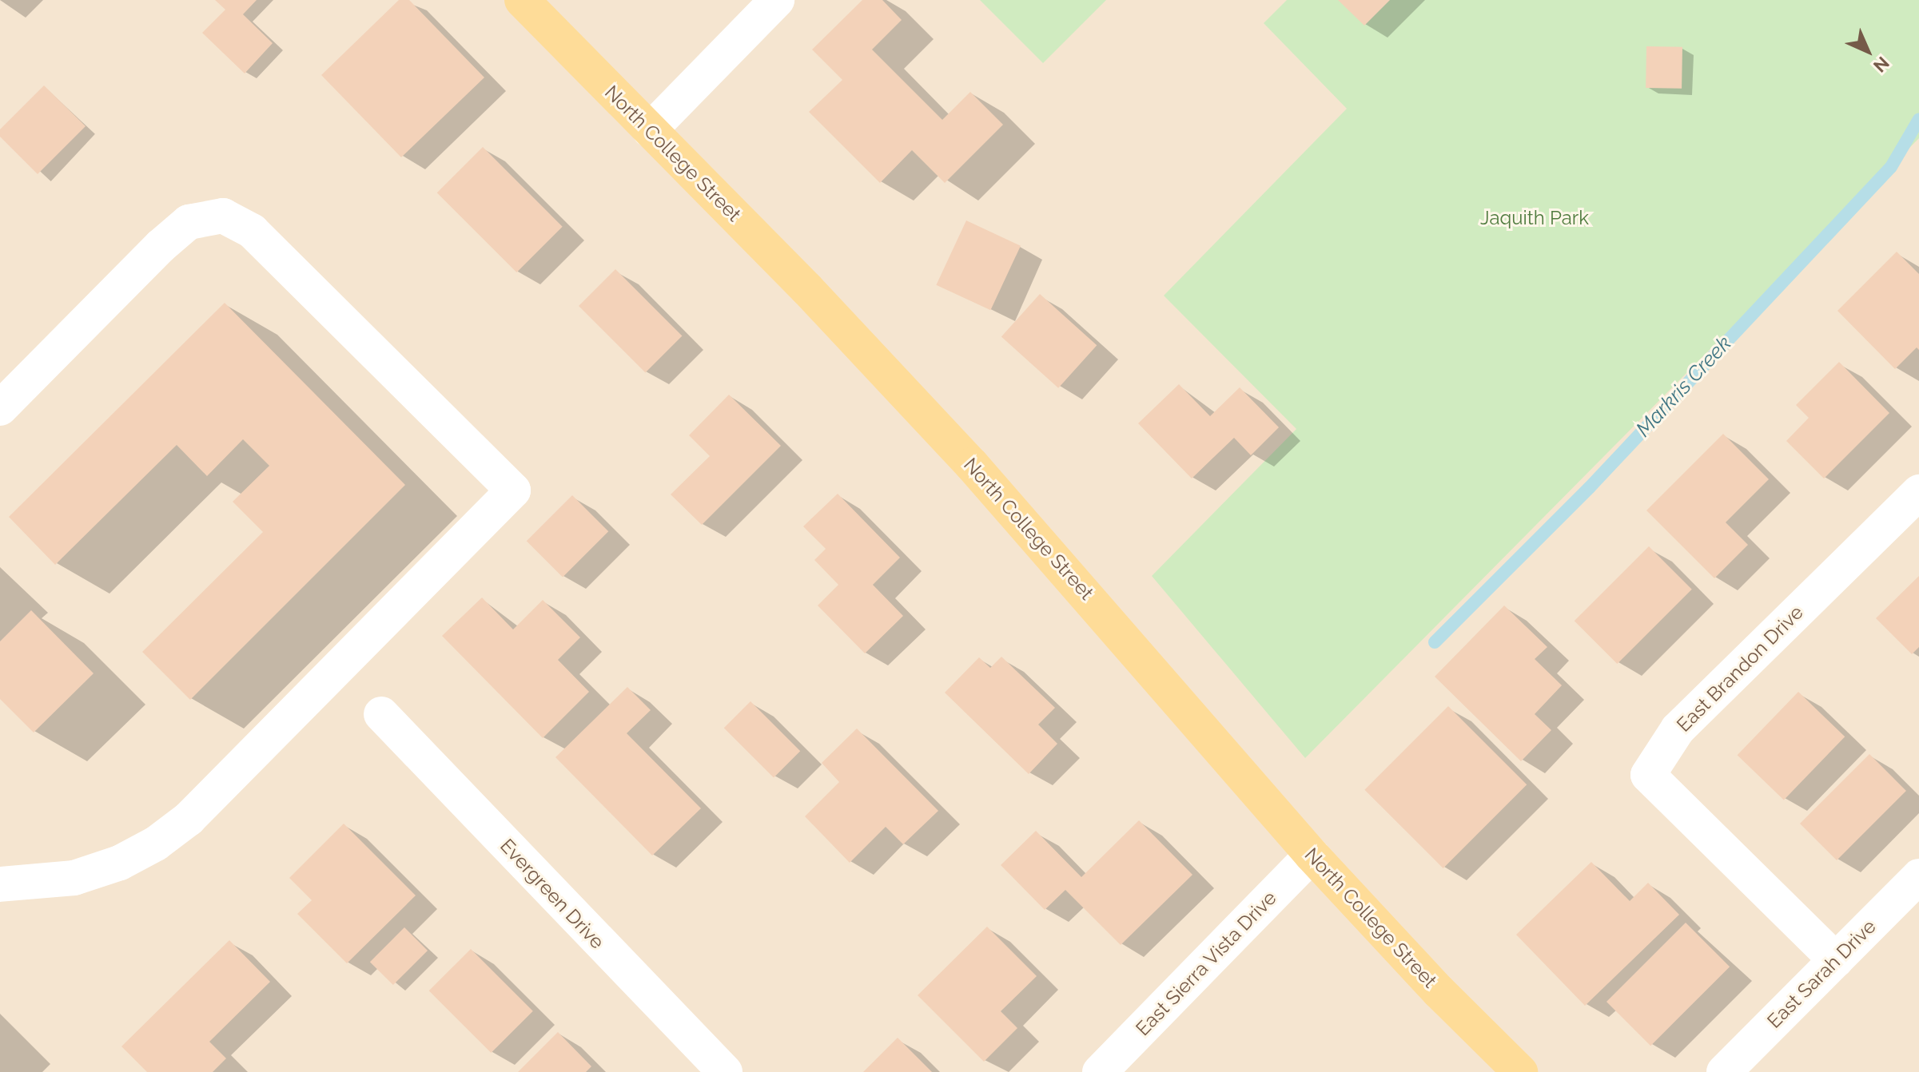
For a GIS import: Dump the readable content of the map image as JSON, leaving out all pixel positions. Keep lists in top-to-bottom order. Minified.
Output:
{"streets":{"main road":["North College Street"],"street":["East Brandon Drive","Evergreen Drive","East Sierra Vista Drive","East Sarah Drive"]},"crossings":[["North College Street","East Sierra Vista Drive"],["East Brandon Drive","East Sarah Drive"]],"water":["Markris Creek"],"parks":["Jaquith Park"],"north":"bottom right"}
